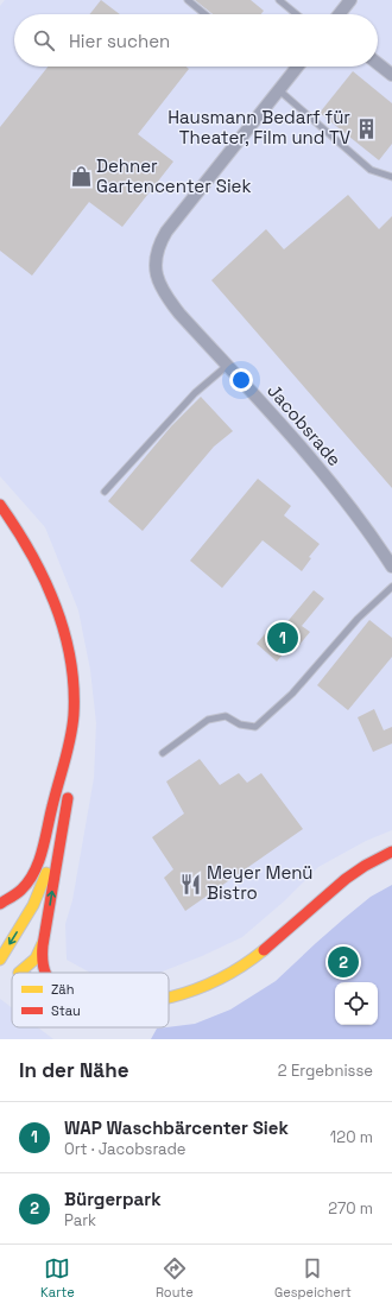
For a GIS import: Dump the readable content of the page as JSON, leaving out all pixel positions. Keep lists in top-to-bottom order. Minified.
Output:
{"streets":{"street":["Jacobsrade"]},"places":{"building":["Hausmann Bedarf für Theater, Film und TV"],"shop":["Dehner Gartencenter Siek"],"restaurant":["Meyer Menü Bistro"]},"legend":["Zäh","Stau"],"page":{"search":"Hier suchen","pins":["1","2"],"heading":["In der Nähe","2 Ergebnisse"],"list":[{"mark":"1","name":"WAP Waschbärcenter Siek","note":"Ort · Jacobsrade","value":"120 m"},{"mark":"2","name":"Bürgerpark","note":"Park","value":"270 m"}],"nav":["Karte","Route","Gespeichert"]}}
